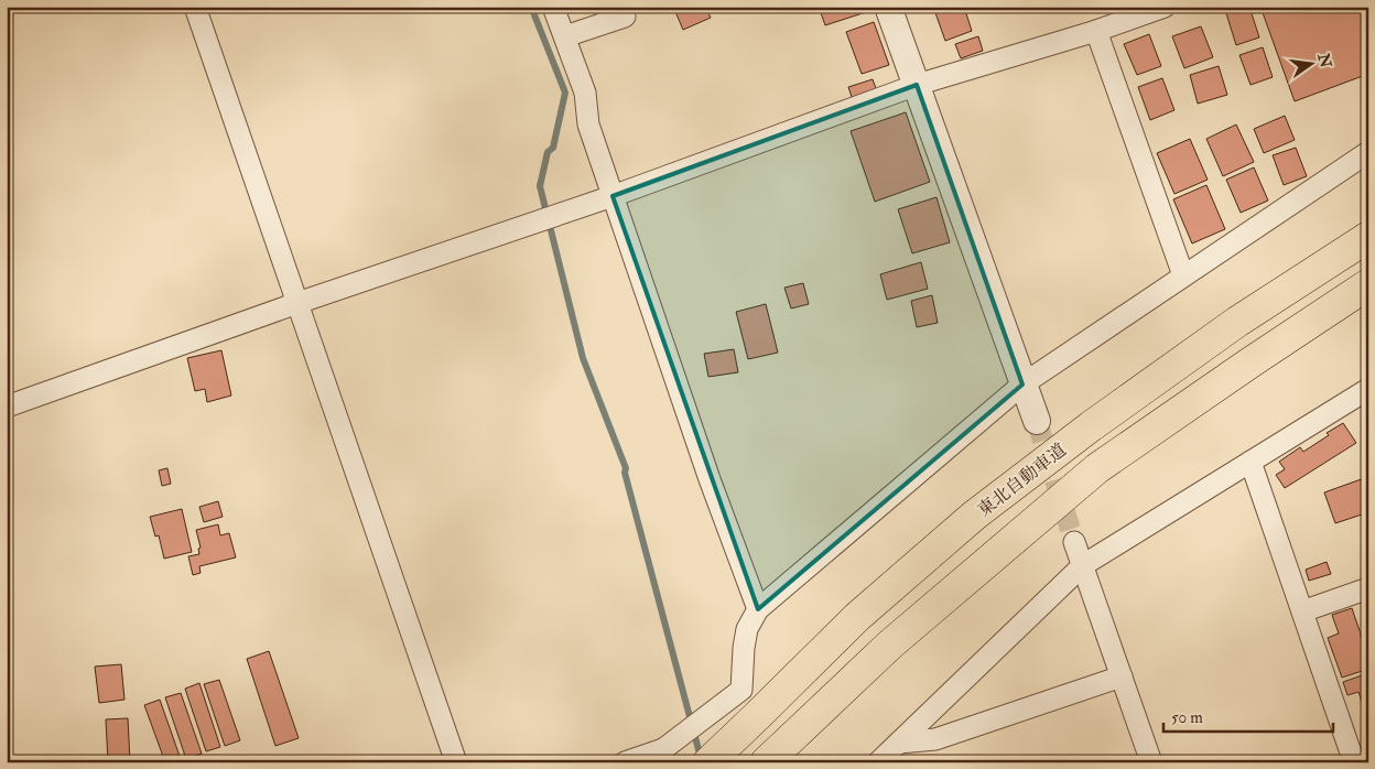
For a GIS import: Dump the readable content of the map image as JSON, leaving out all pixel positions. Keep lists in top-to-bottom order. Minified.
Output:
{"streets":{"highway":["東北自動車道"]},"scale_bar":"50 m","north":"right"}
